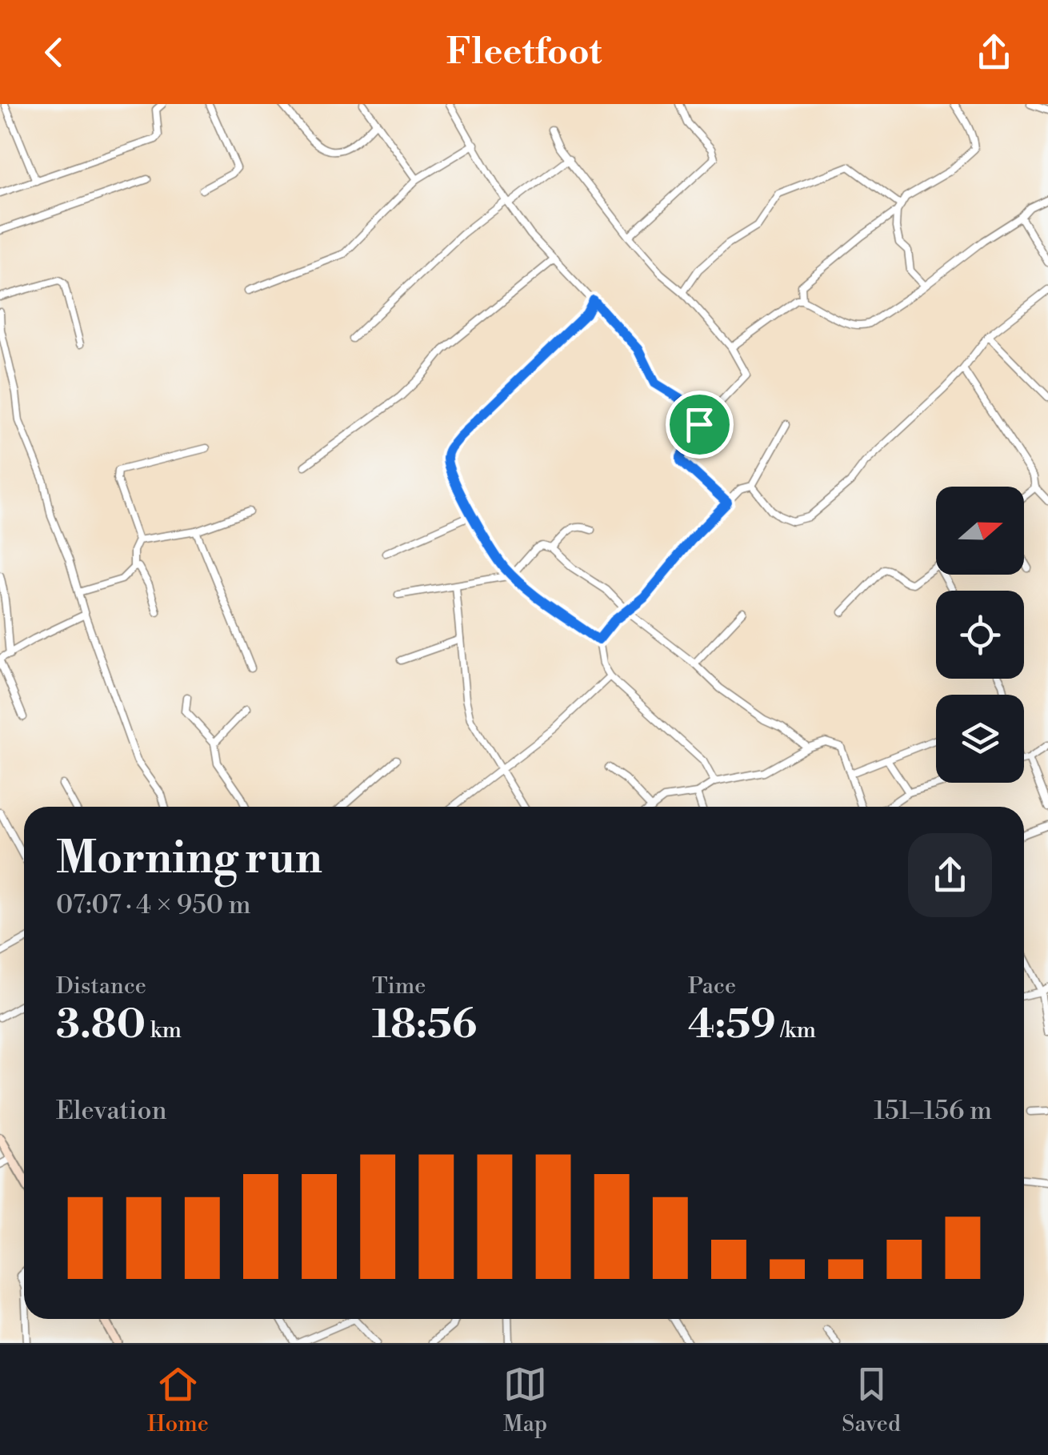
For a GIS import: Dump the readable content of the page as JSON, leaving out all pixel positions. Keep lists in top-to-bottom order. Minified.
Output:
{"north":"right","page":{"header":"Fleetfoot","heading":["Morning run","07:07 · 4 × 950 m"],"stats":[["Distance","3.80 km"],["Time","18:56"],["Pace","4:59 /km"]],"chart":["Elevation","151–156 m"],"tabs":["Home","Map","Saved"]}}
